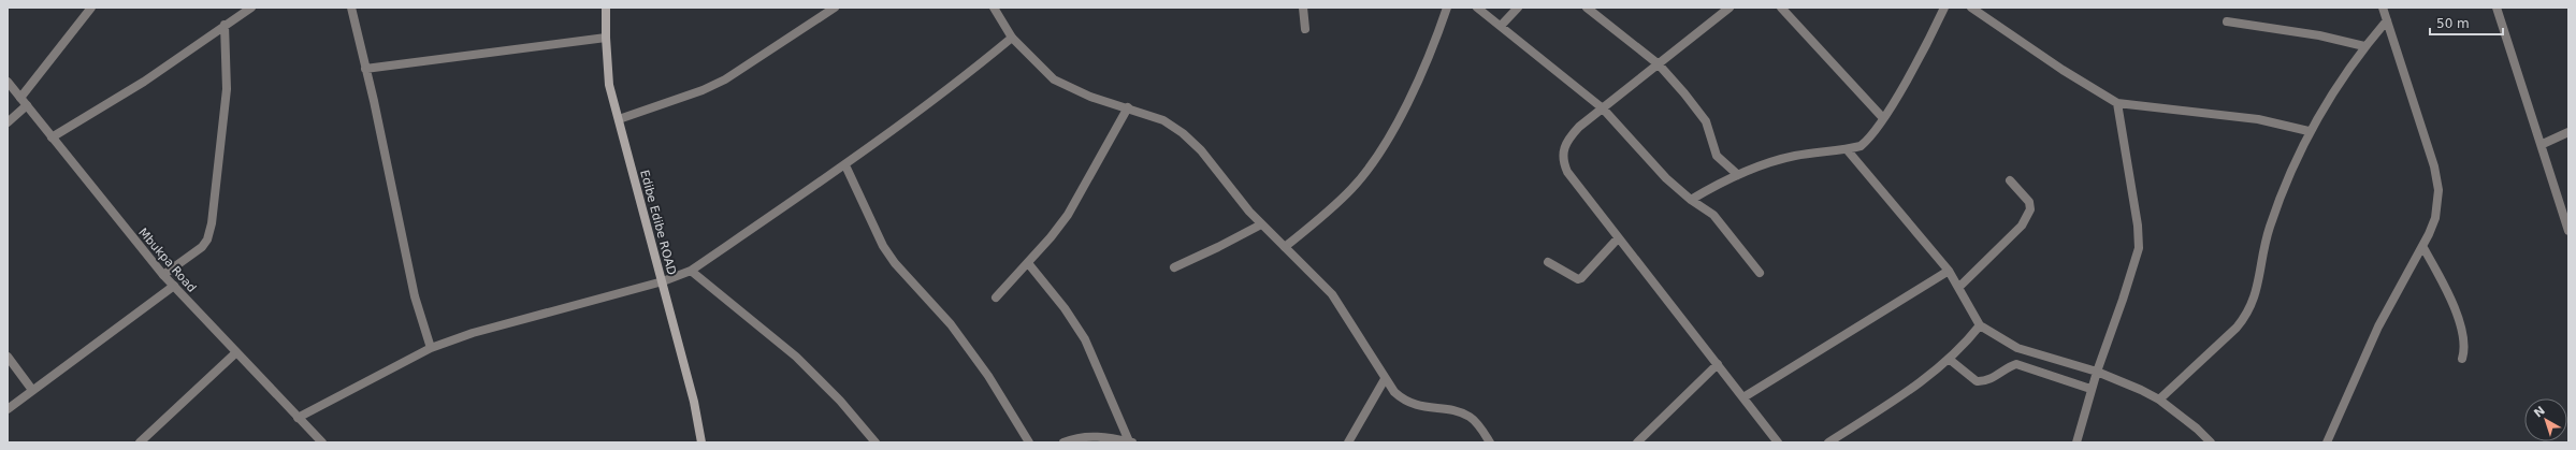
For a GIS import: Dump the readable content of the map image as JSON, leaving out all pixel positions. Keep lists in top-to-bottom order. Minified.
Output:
{"streets":{"main road":["Edibe Edibe ROAD"],"street":["Mbukpa Road"]},"scale_bar":"50 m","north":"top left"}
